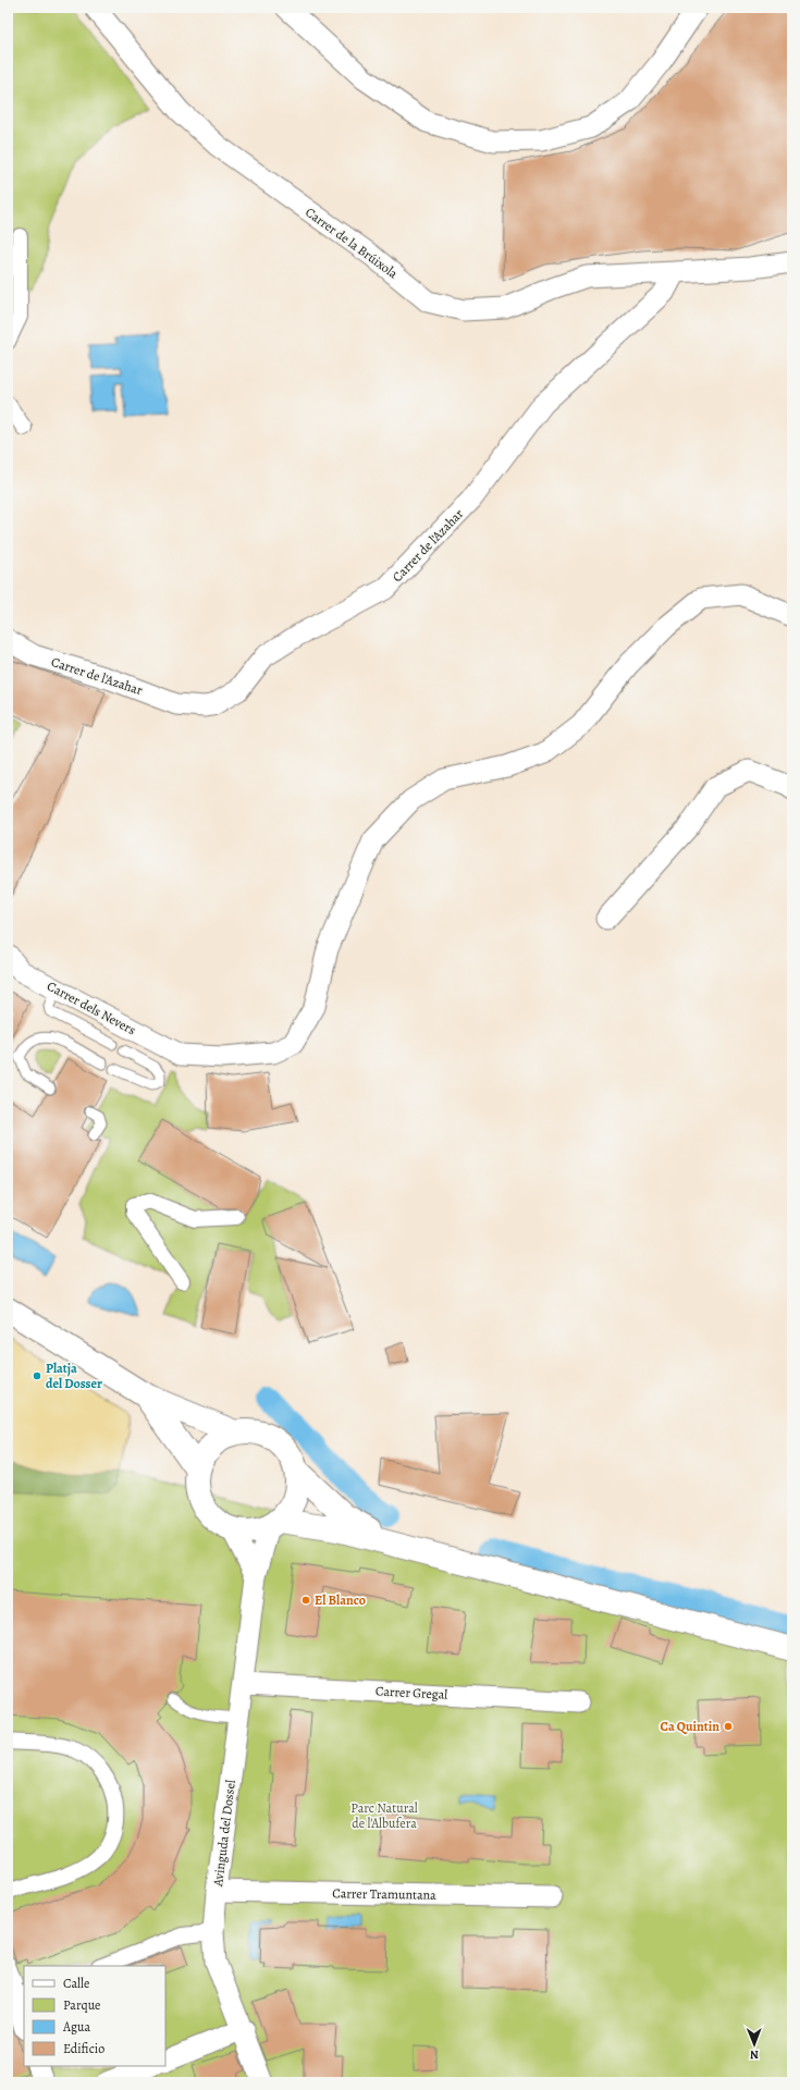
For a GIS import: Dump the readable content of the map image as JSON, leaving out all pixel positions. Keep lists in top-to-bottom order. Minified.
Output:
{"streets":{"street":["Carrer de la Brúixola","Carrer de l'Azahar","Carrer dels Nevers","Carrer Gregal","Avinguda del Dossel","Carrer Tramuntana"]},"crossings":[["Carrer de la Brúixola","Carrer de l'Azahar"],["Carrer Gregal","Avinguda del Dossel"],["Avinguda del Dossel","Carrer Tramuntana"]],"parks":["Parc Natural de l'Albufera"],"places":["Platja del Dosser","El Blanco","Ca Quintin"],"legend":["Calle","Parque","Agua","Edificio"],"north":"bottom"}
